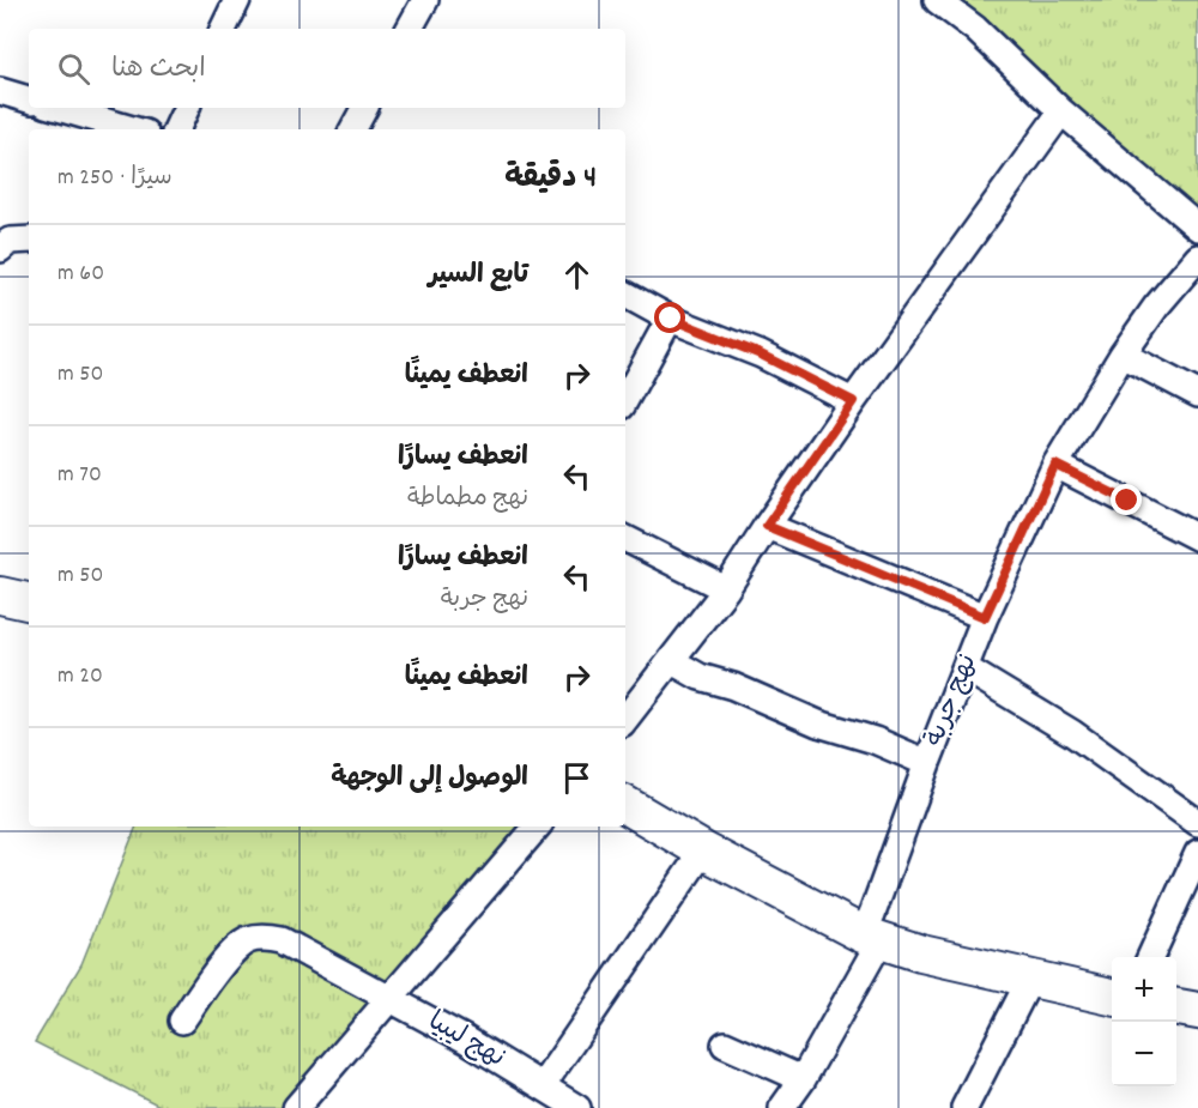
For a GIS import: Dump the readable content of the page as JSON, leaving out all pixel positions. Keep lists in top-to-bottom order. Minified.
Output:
{"streets":{"street":["نهج جربة","نهج ليبيا"]},"page":{"search":"ابحث هنا","heading":["4 دقيقة","سيرًا · 250 m"],"list":[["تابع السير","60 m"],["انعطف يمينًا","50 m"],["انعطف يسارًا","نهج مطماطة","70 m"],["انعطف يسارًا","نهج جربة","50 m"],["انعطف يمينًا","20 m"],"الوصول إلى الوجهة"],"map_buttons":["+","−"]}}
